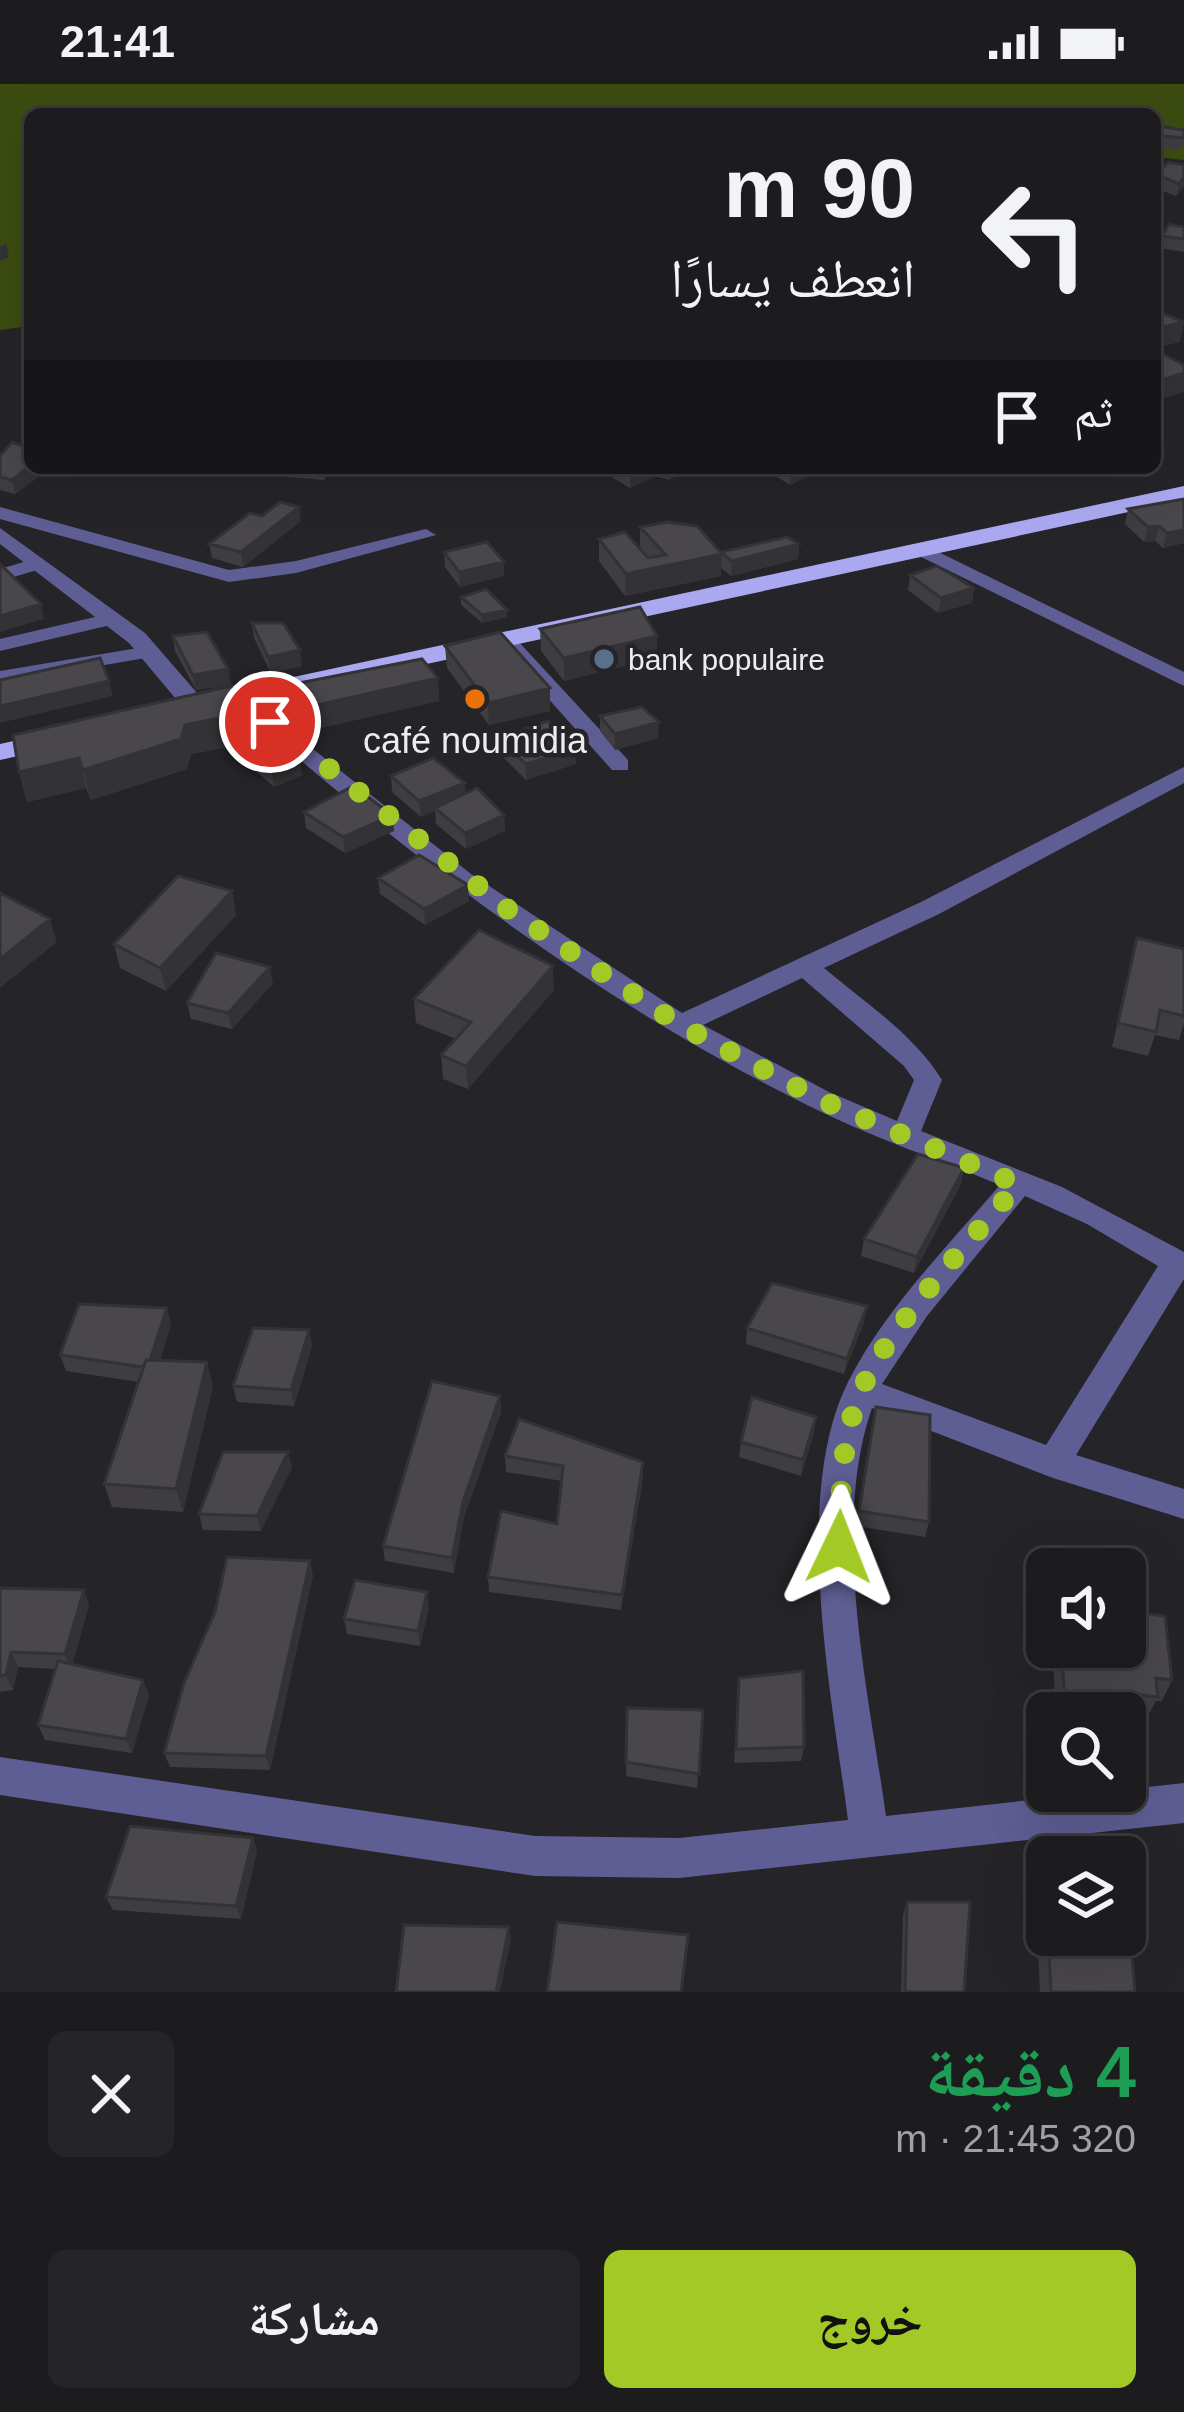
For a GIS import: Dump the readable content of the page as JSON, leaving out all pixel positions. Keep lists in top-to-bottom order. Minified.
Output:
{"places":["bank populaire","café noumidia"],"page":{"status":"21:41","turn":["90 m","انعطف يسارًا"],"then":"ثم","heading":["4 دقيقة","320 m · 21:45"],"buttons":["خروج","مشاركة"]}}
